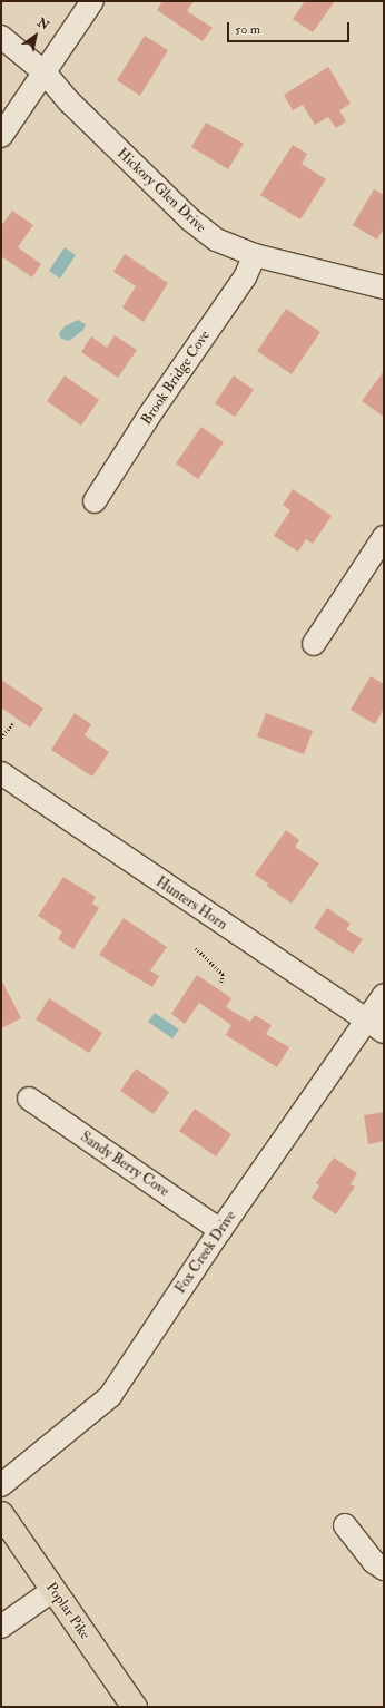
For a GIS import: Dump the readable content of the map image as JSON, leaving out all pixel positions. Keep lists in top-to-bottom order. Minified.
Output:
{"streets":{"main road":["Poplar Pike"],"street":["Hickory Glen Drive","Brook Bridge Cove","Hunters Horn","Sandy Berry Cove","Fox Creek Drive"]},"crossings":[["Hickory Glen Drive","Brook Bridge Cove"],["Hunters Horn","Fox Creek Drive"],["Sandy Berry Cove","Fox Creek Drive"]],"scale_bar":"50 m","north":"top right"}
